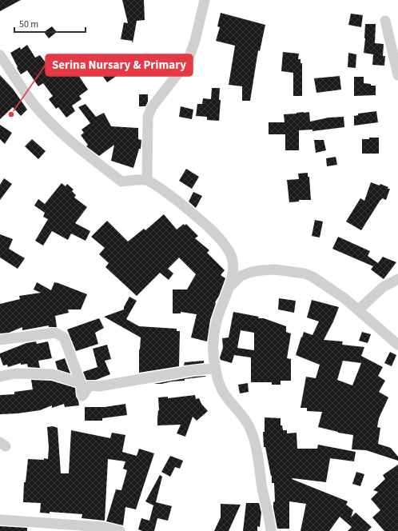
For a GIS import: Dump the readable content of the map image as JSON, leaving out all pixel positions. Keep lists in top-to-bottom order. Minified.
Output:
{"places":["Serina Nursary & Primary"],"scale_bar":"50 m"}
